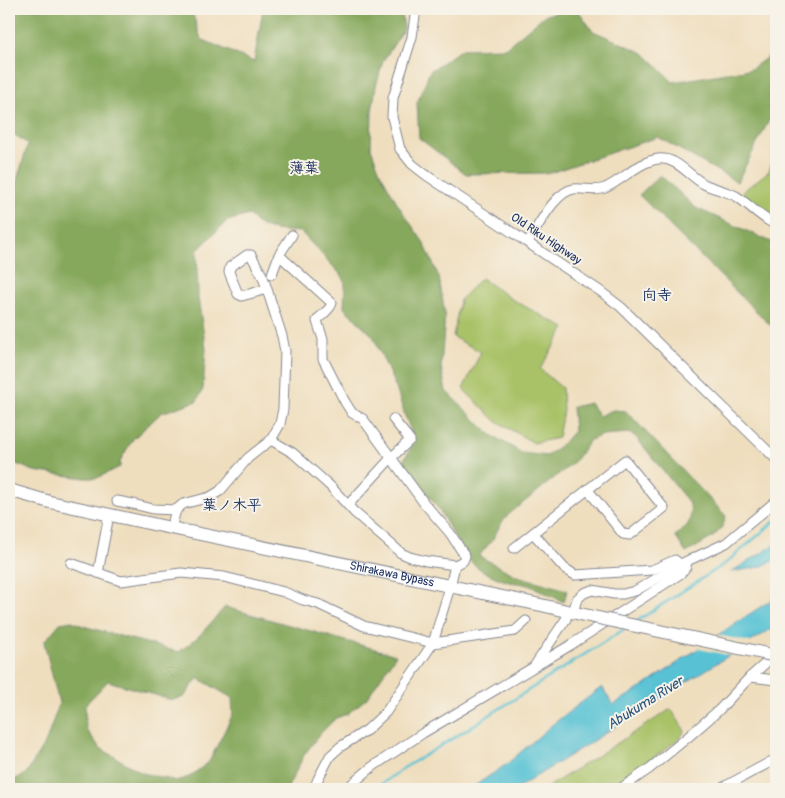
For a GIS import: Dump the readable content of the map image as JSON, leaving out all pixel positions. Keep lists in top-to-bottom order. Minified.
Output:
{"streets":{"highway":["Shirakawa Bypass"],"street":["Old Riku Highway"]},"districts":["薄葉","向寺","葉ノ木平"],"water":["Abukuma River"]}
